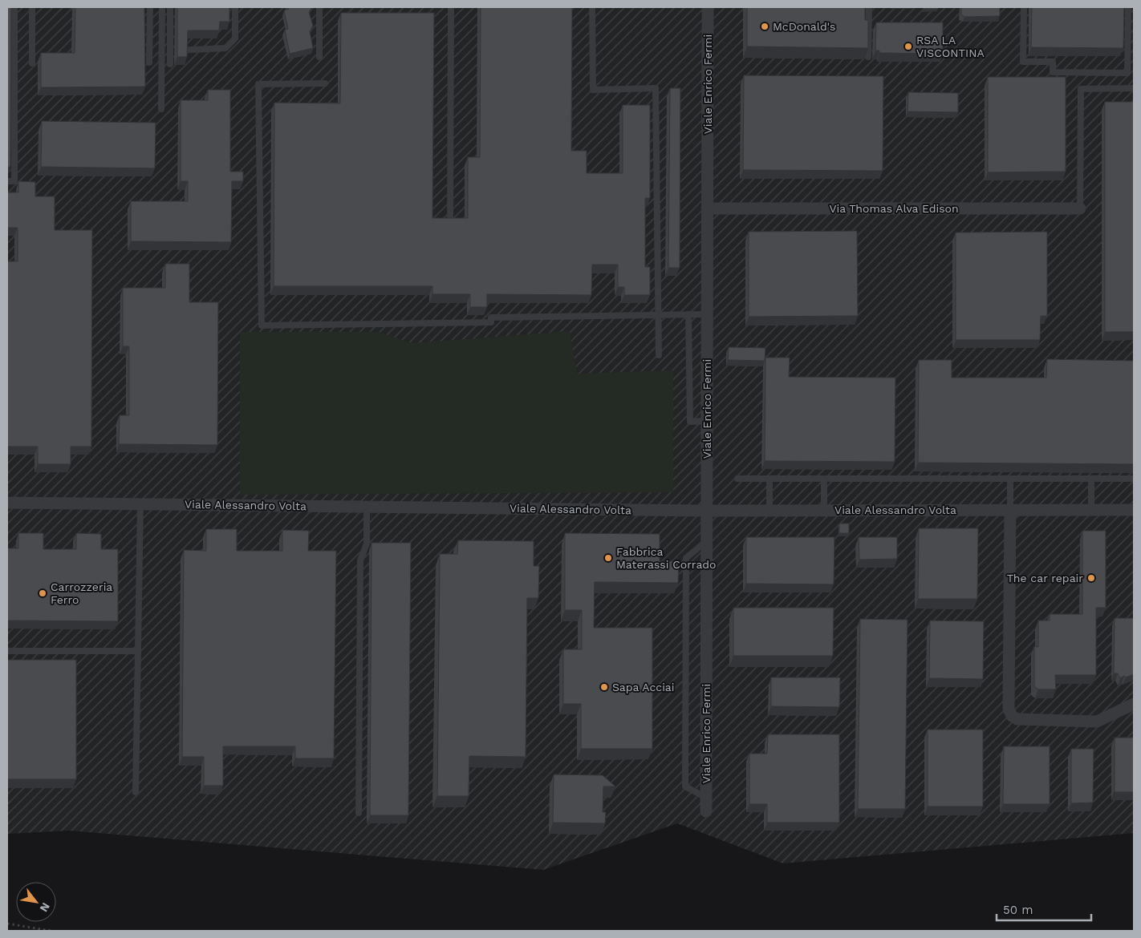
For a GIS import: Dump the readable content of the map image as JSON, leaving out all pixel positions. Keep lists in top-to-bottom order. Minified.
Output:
{"streets":{"street":["Viale Enrico Fermi","Via Thomas Alva Edison","Viale Alessandro Volta"]},"crossings":[["Viale Enrico Fermi","Via Thomas Alva Edison"],["Viale Enrico Fermi","Viale Alessandro Volta"]],"places":["McDonald's","RSA LA VISCONTINA","Fabbrica Materassi Corrado","The car repair","Carrozzeria Ferro","Sapa Acciai"],"scale_bar":"50 m","north":"bottom right"}
